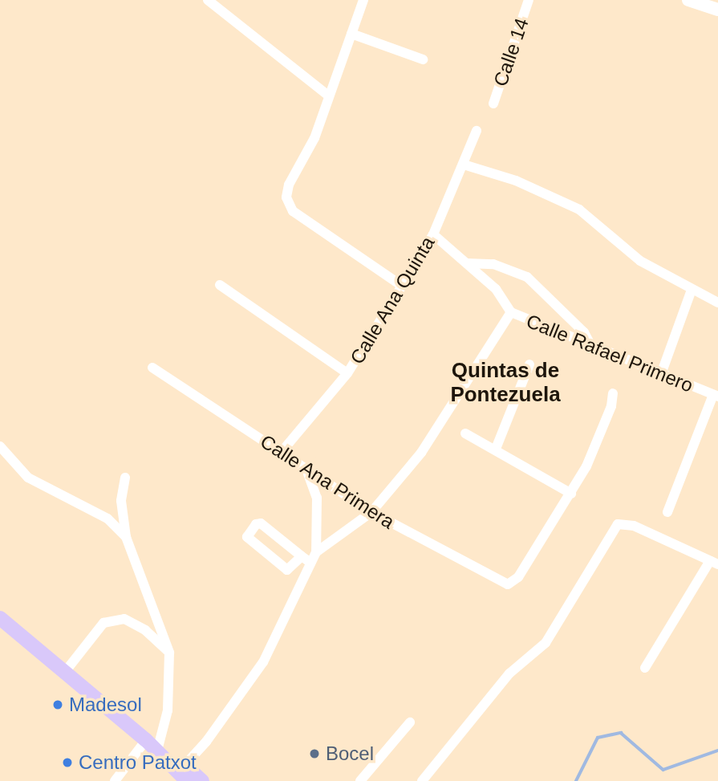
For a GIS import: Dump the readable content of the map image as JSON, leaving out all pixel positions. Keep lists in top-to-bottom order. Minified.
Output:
{"streets":{"street":["Calle 14","Calle Ana Quinta","Calle Rafael Primero","Calle Ana Primera"]},"crossings":[["Calle Ana Quinta","Calle Rafael Primero"],["Calle Ana Quinta","Calle Ana Primera"]],"districts":["Quintas de Pontezuela"],"places":["Madesol","Bocel","Centro Patxot"]}
